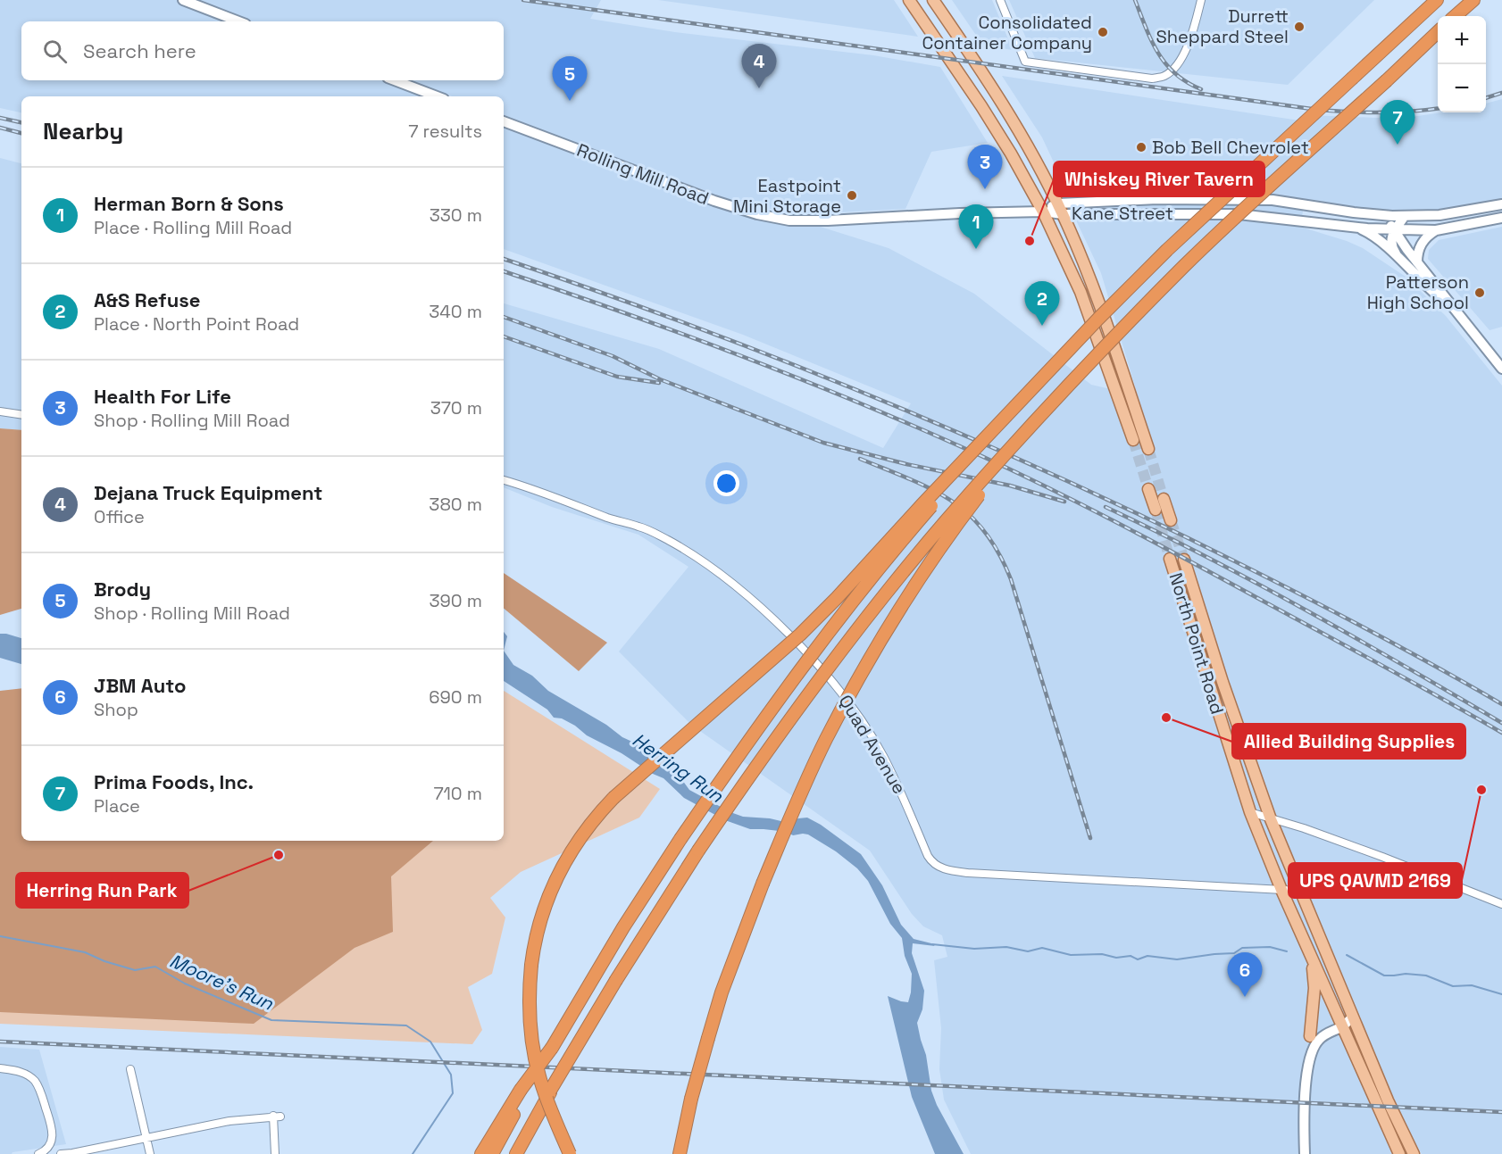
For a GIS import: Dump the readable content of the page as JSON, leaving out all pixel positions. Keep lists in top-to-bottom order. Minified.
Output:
{"streets":{"main road":["Rolling Mill Road","Kane Street","North Point Road"],"street":["Quad Avenue"]},"crossings":[["Rolling Mill Road","Kane Street"],["North Point Road","Quad Avenue"]],"water":["Herring Run","Moore's Run"],"places":["Durrett Sheppard Steel","Consolidated Container Company","Bob Bell Chevrolet","Eastpoint Mini Storage","Whiskey River Tavern","Patterson High School","Allied Building Supplies","UPS QAVMD 2169","Herring Run Park"],"page":{"map_buttons":["+","−"],"search":"Search here","pins":["4","5","7","3","1","2","6"],"heading":["Nearby","7 results"],"list":[{"mark":"1","name":"Herman Born & Sons","note":"Place · Rolling Mill Road","value":"330 m"},{"mark":"2","name":"A&S Refuse","note":"Place · North Point Road","value":"340 m"},{"mark":"3","name":"Health For Life","note":"Shop · Rolling Mill Road","value":"370 m"},{"mark":"4","name":"Dejana Truck Equipment","note":"Office","value":"380 m"},{"mark":"5","name":"Brody","note":"Shop · Rolling Mill Road","value":"390 m"},{"mark":"6","name":"JBM Auto","note":"Shop","value":"690 m"},{"mark":"7","name":"Prima Foods, Inc.","note":"Place","value":"710 m"}]}}
